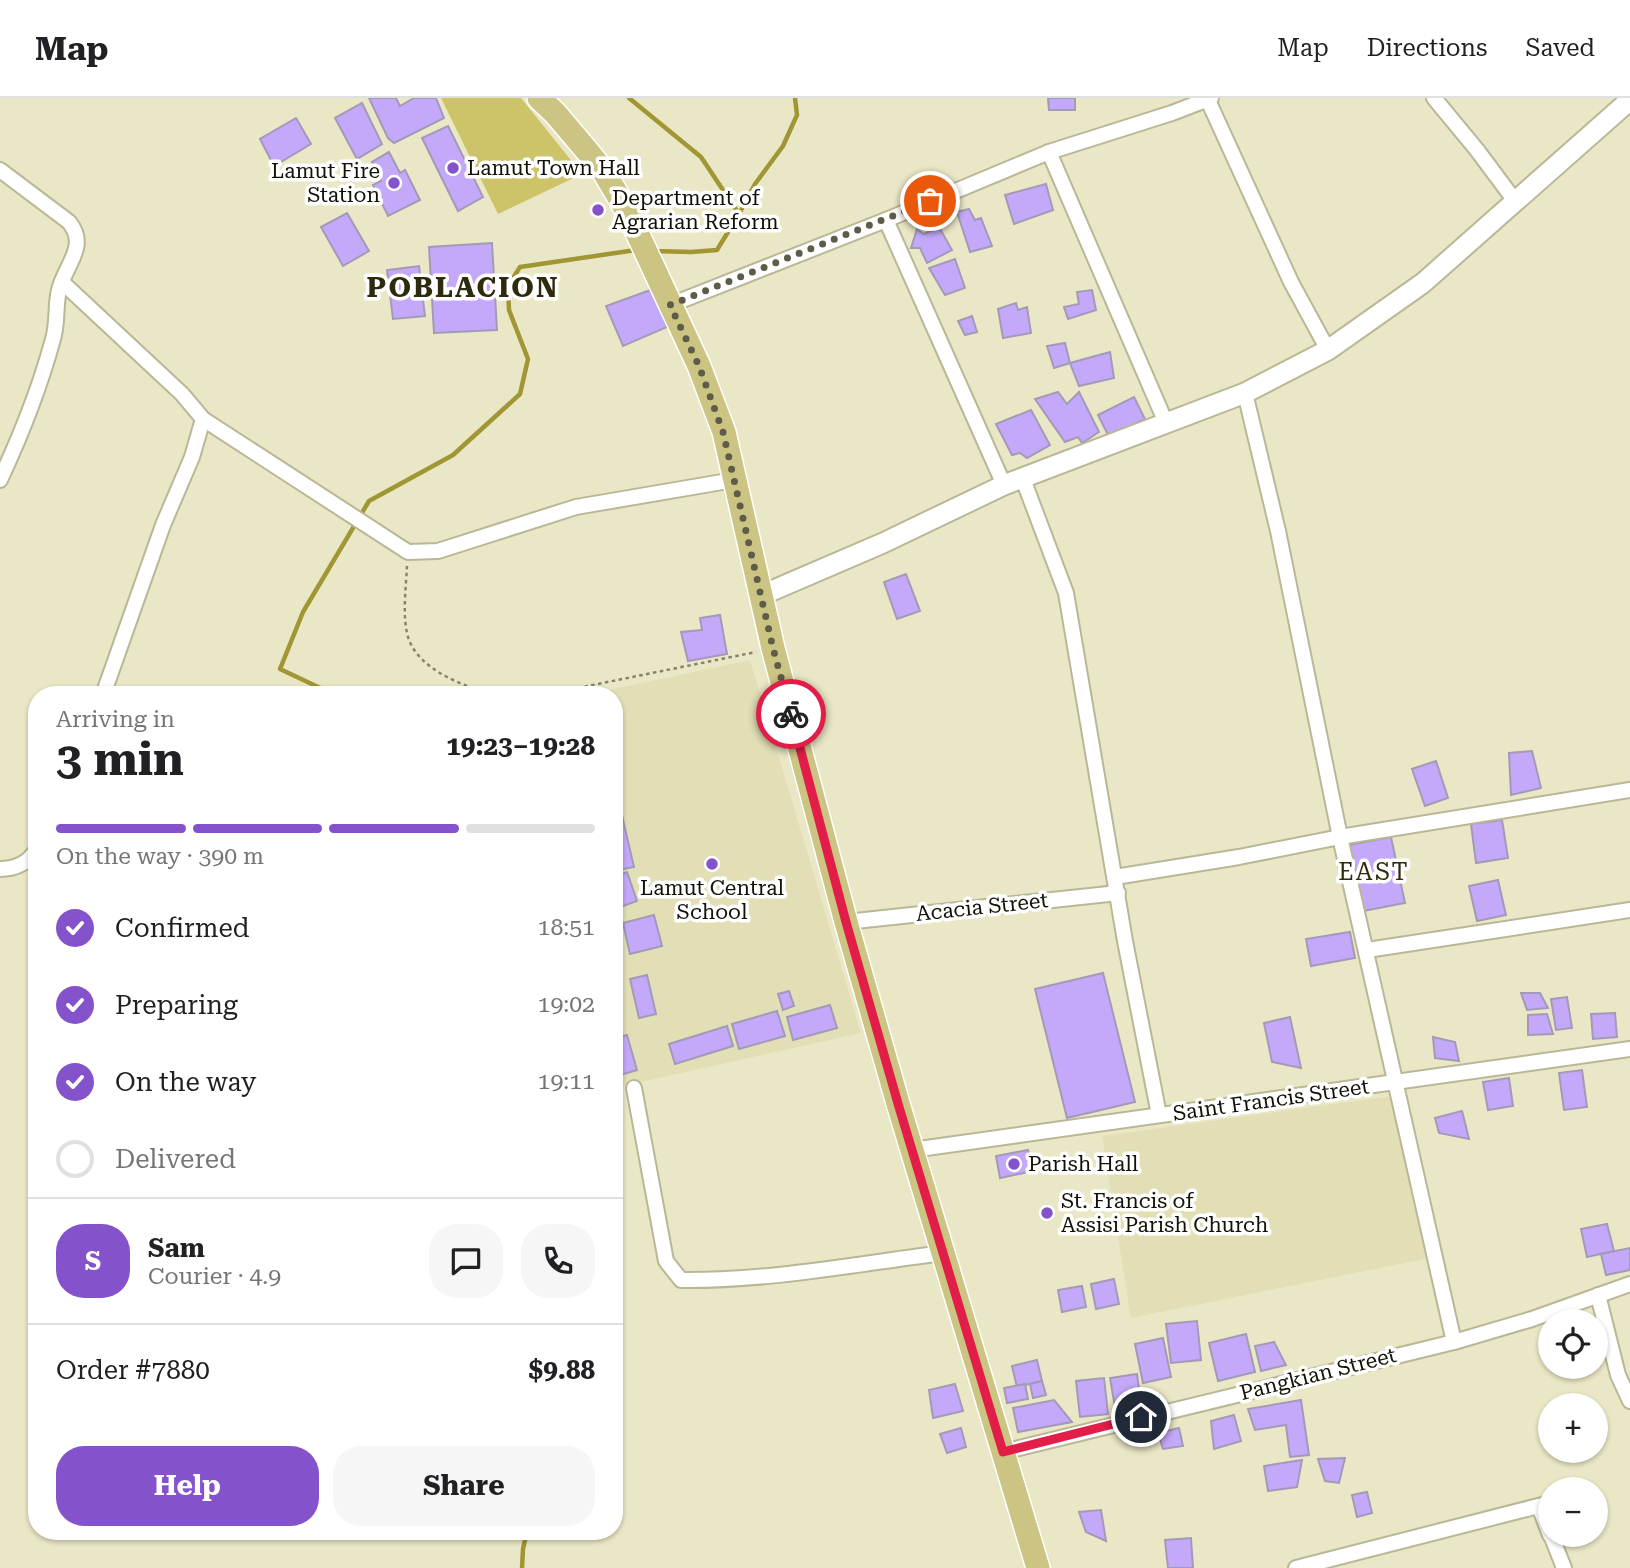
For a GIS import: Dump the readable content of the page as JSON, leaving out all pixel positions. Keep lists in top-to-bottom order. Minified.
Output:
{"streets":{"street":["Acacia Street","Saint Francis Street","Pangkian Street"]},"districts":["POBLACION","EAST"],"places":["Lamut Town Hall","Lamut Fire Station","Department of Agrarian Reform","Lamut Central School","Parish Hall","St. Francis of Assisi Parish Church"],"page":{"header":"Map","nav":["Map","Directions","Saved"],"heading":["3 min","Arriving in","19:23–19:28"],"panel":["Sam","Courier · 4.9","Order #7880","$9.88"],"bar":"On the way · 390 m","list":[["Confirmed","18:51"],["Preparing","19:02"],["On the way","19:11"],"Delivered"],"round":"S","map_buttons":["+","−"],"buttons":["Help","Share"]}}
